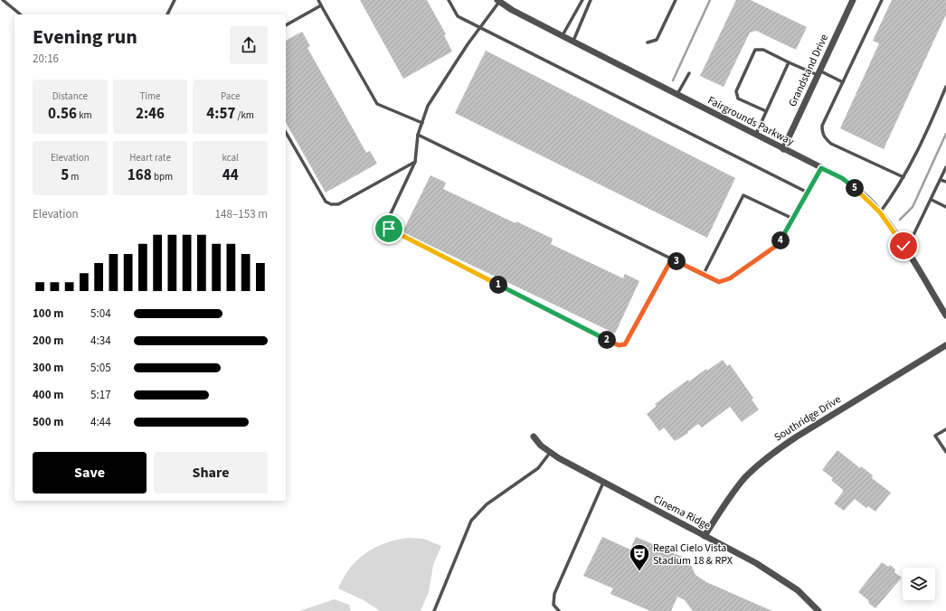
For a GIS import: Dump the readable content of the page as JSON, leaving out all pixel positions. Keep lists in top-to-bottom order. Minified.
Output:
{"streets":{"street":["Grandstand Drive","Fairgrounds Parkway","Southridge Drive","Cinema Ridge"]},"crossings":[["Grandstand Drive","Fairgrounds Parkway"],["Southridge Drive","Cinema Ridge"]],"places":{"theatre":["Regal Cielo Vista Stadium 18 & RPX"]},"page":{"heading":["Evening run","20:16"],"stats":[["Distance","0.56 km"],["Time","2:46"],["Pace","4:57 /km"],["Elevation","5 m"],["Heart rate","168 bpm"],["kcal","44"]],"pins":["5","4","3","1","2"],"chart":["Elevation","148–153 m"],"list":[{"name":"100 m","note":"5:04"},{"name":"200 m","note":"4:34"},{"name":"300 m","note":"5:05"},{"name":"400 m","note":"5:17"},{"name":"500 m","note":"4:44"}],"buttons":["Save","Share"]}}
